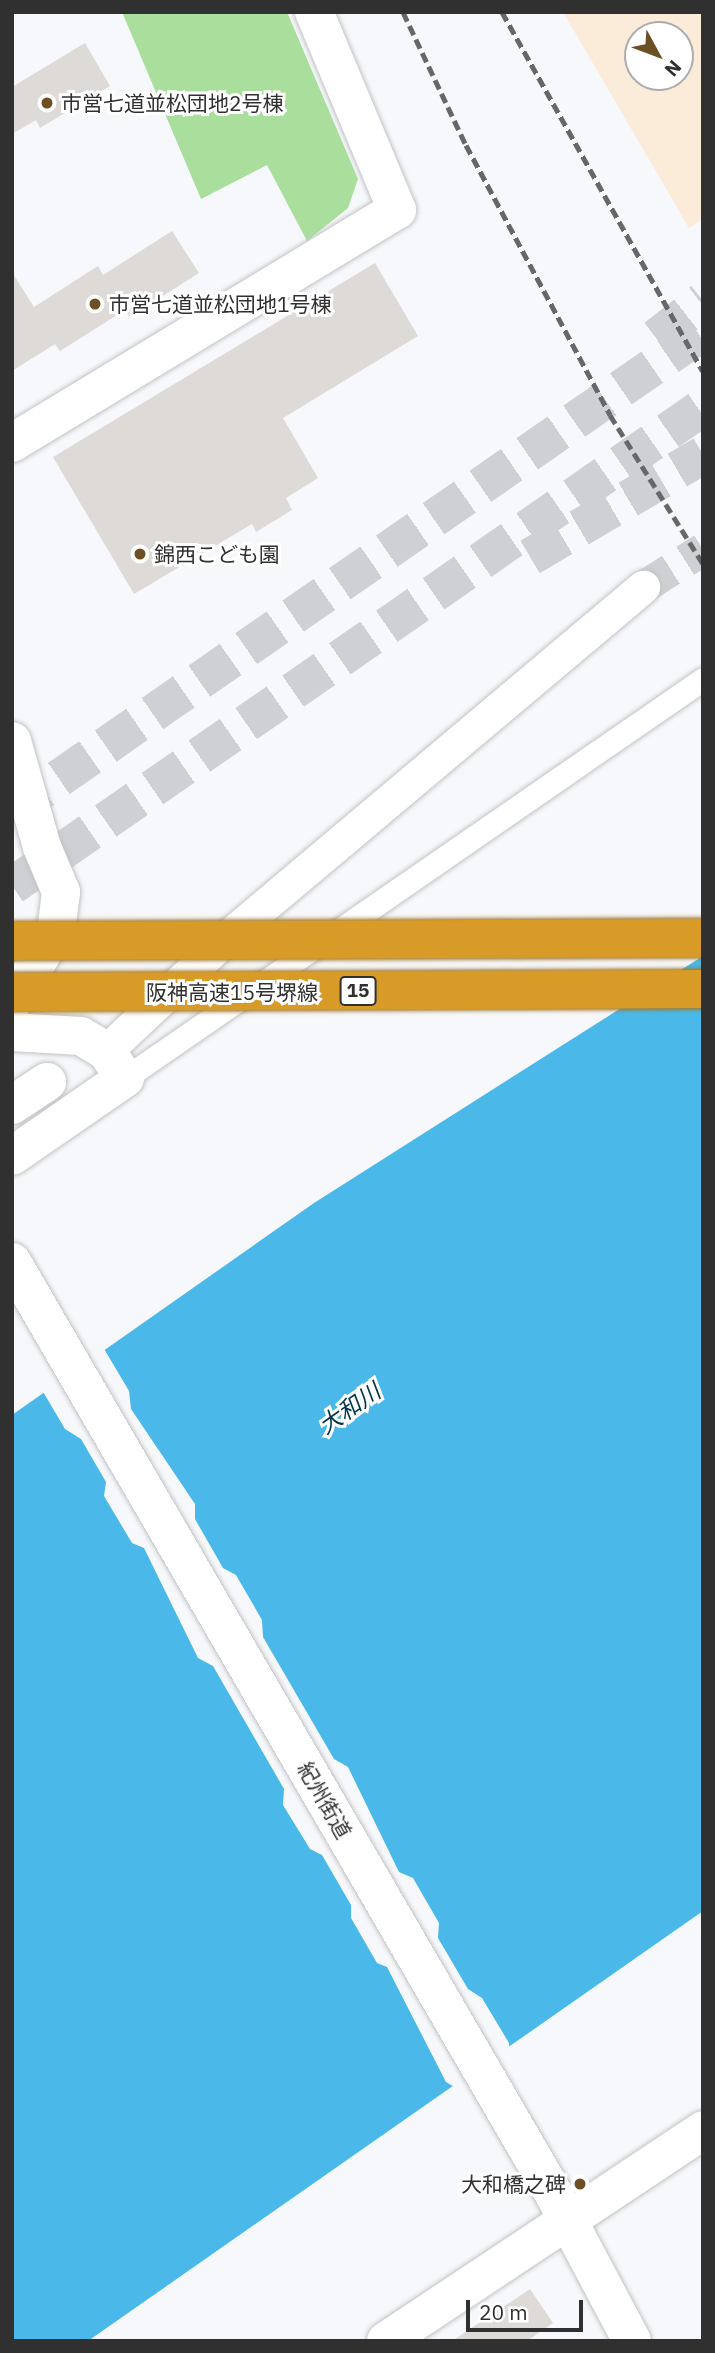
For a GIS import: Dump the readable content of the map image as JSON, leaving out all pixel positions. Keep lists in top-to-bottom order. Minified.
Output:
{"streets":{"highway":["15","阪神高速15号堺線"],"street":["紀州街道"]},"water":["大和川"],"places":["市営七道並松団地2号棟","市営七道並松団地1号棟","錦西こども園","大和橋之碑"],"scale_bar":"20 m","north":"bottom right"}
